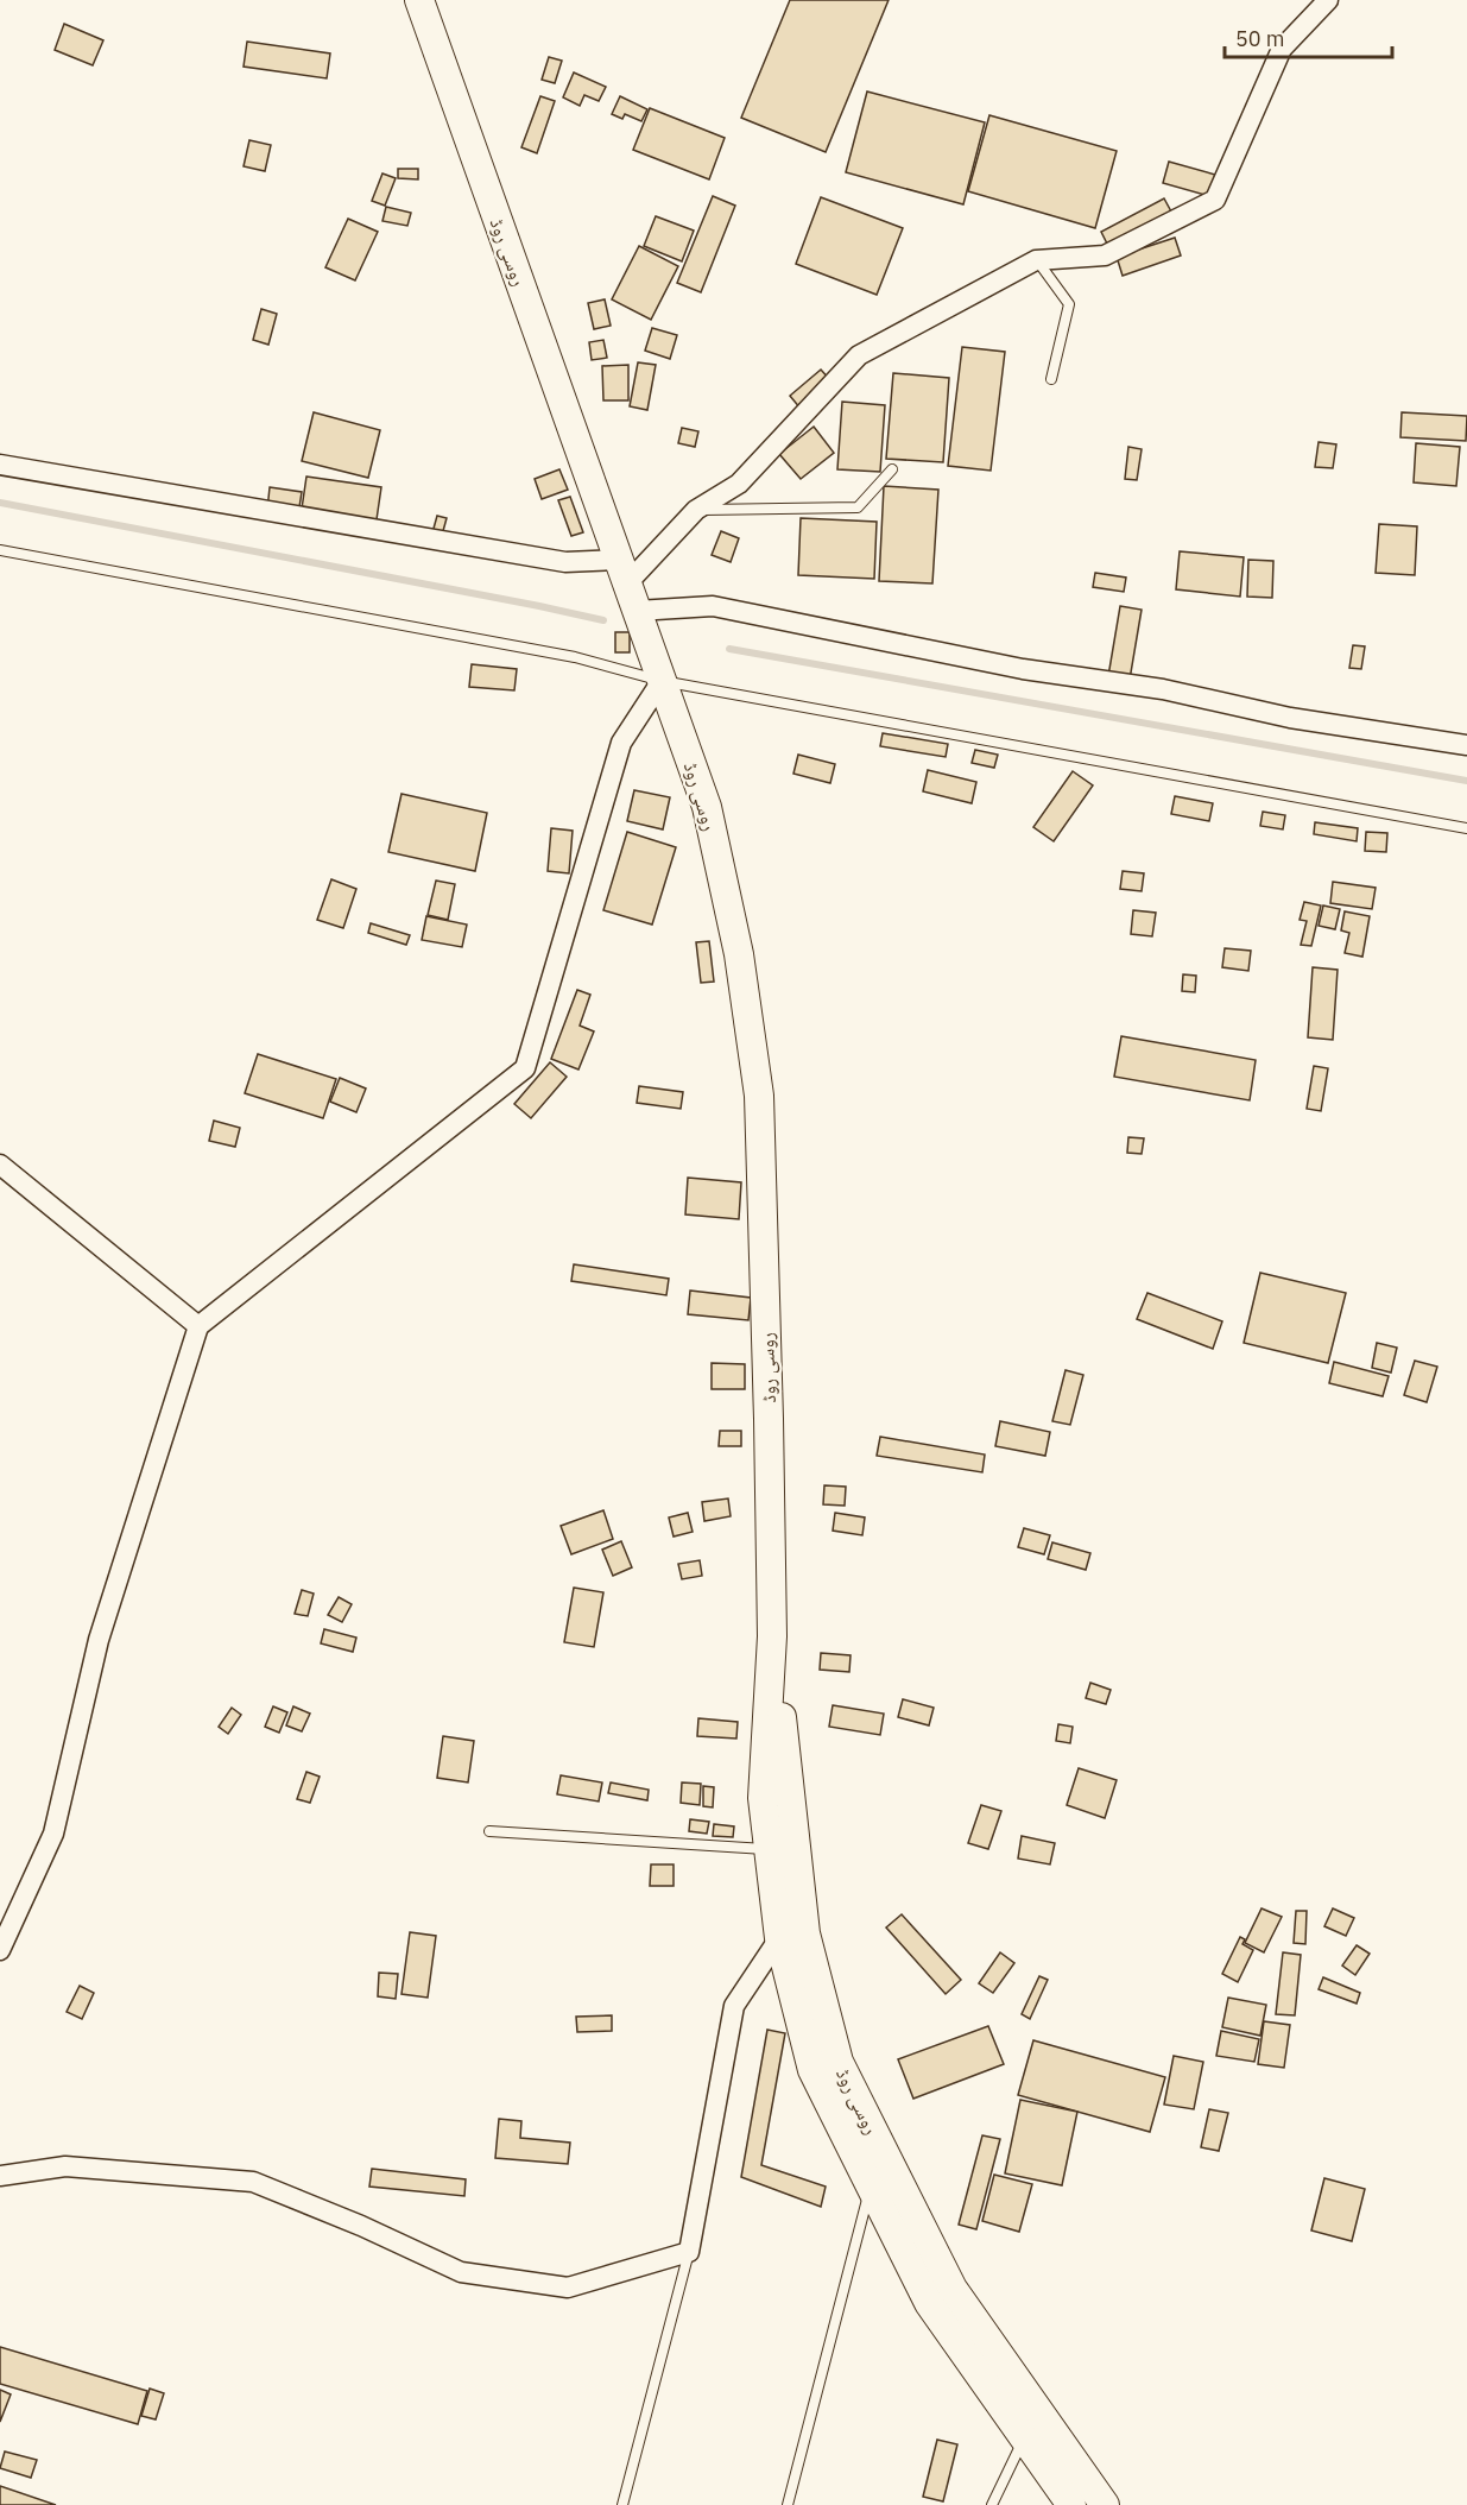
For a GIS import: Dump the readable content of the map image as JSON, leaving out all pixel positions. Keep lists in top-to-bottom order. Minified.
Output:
{"streets":{"main road":["روسی روڈ"]},"scale_bar":"50 m"}
